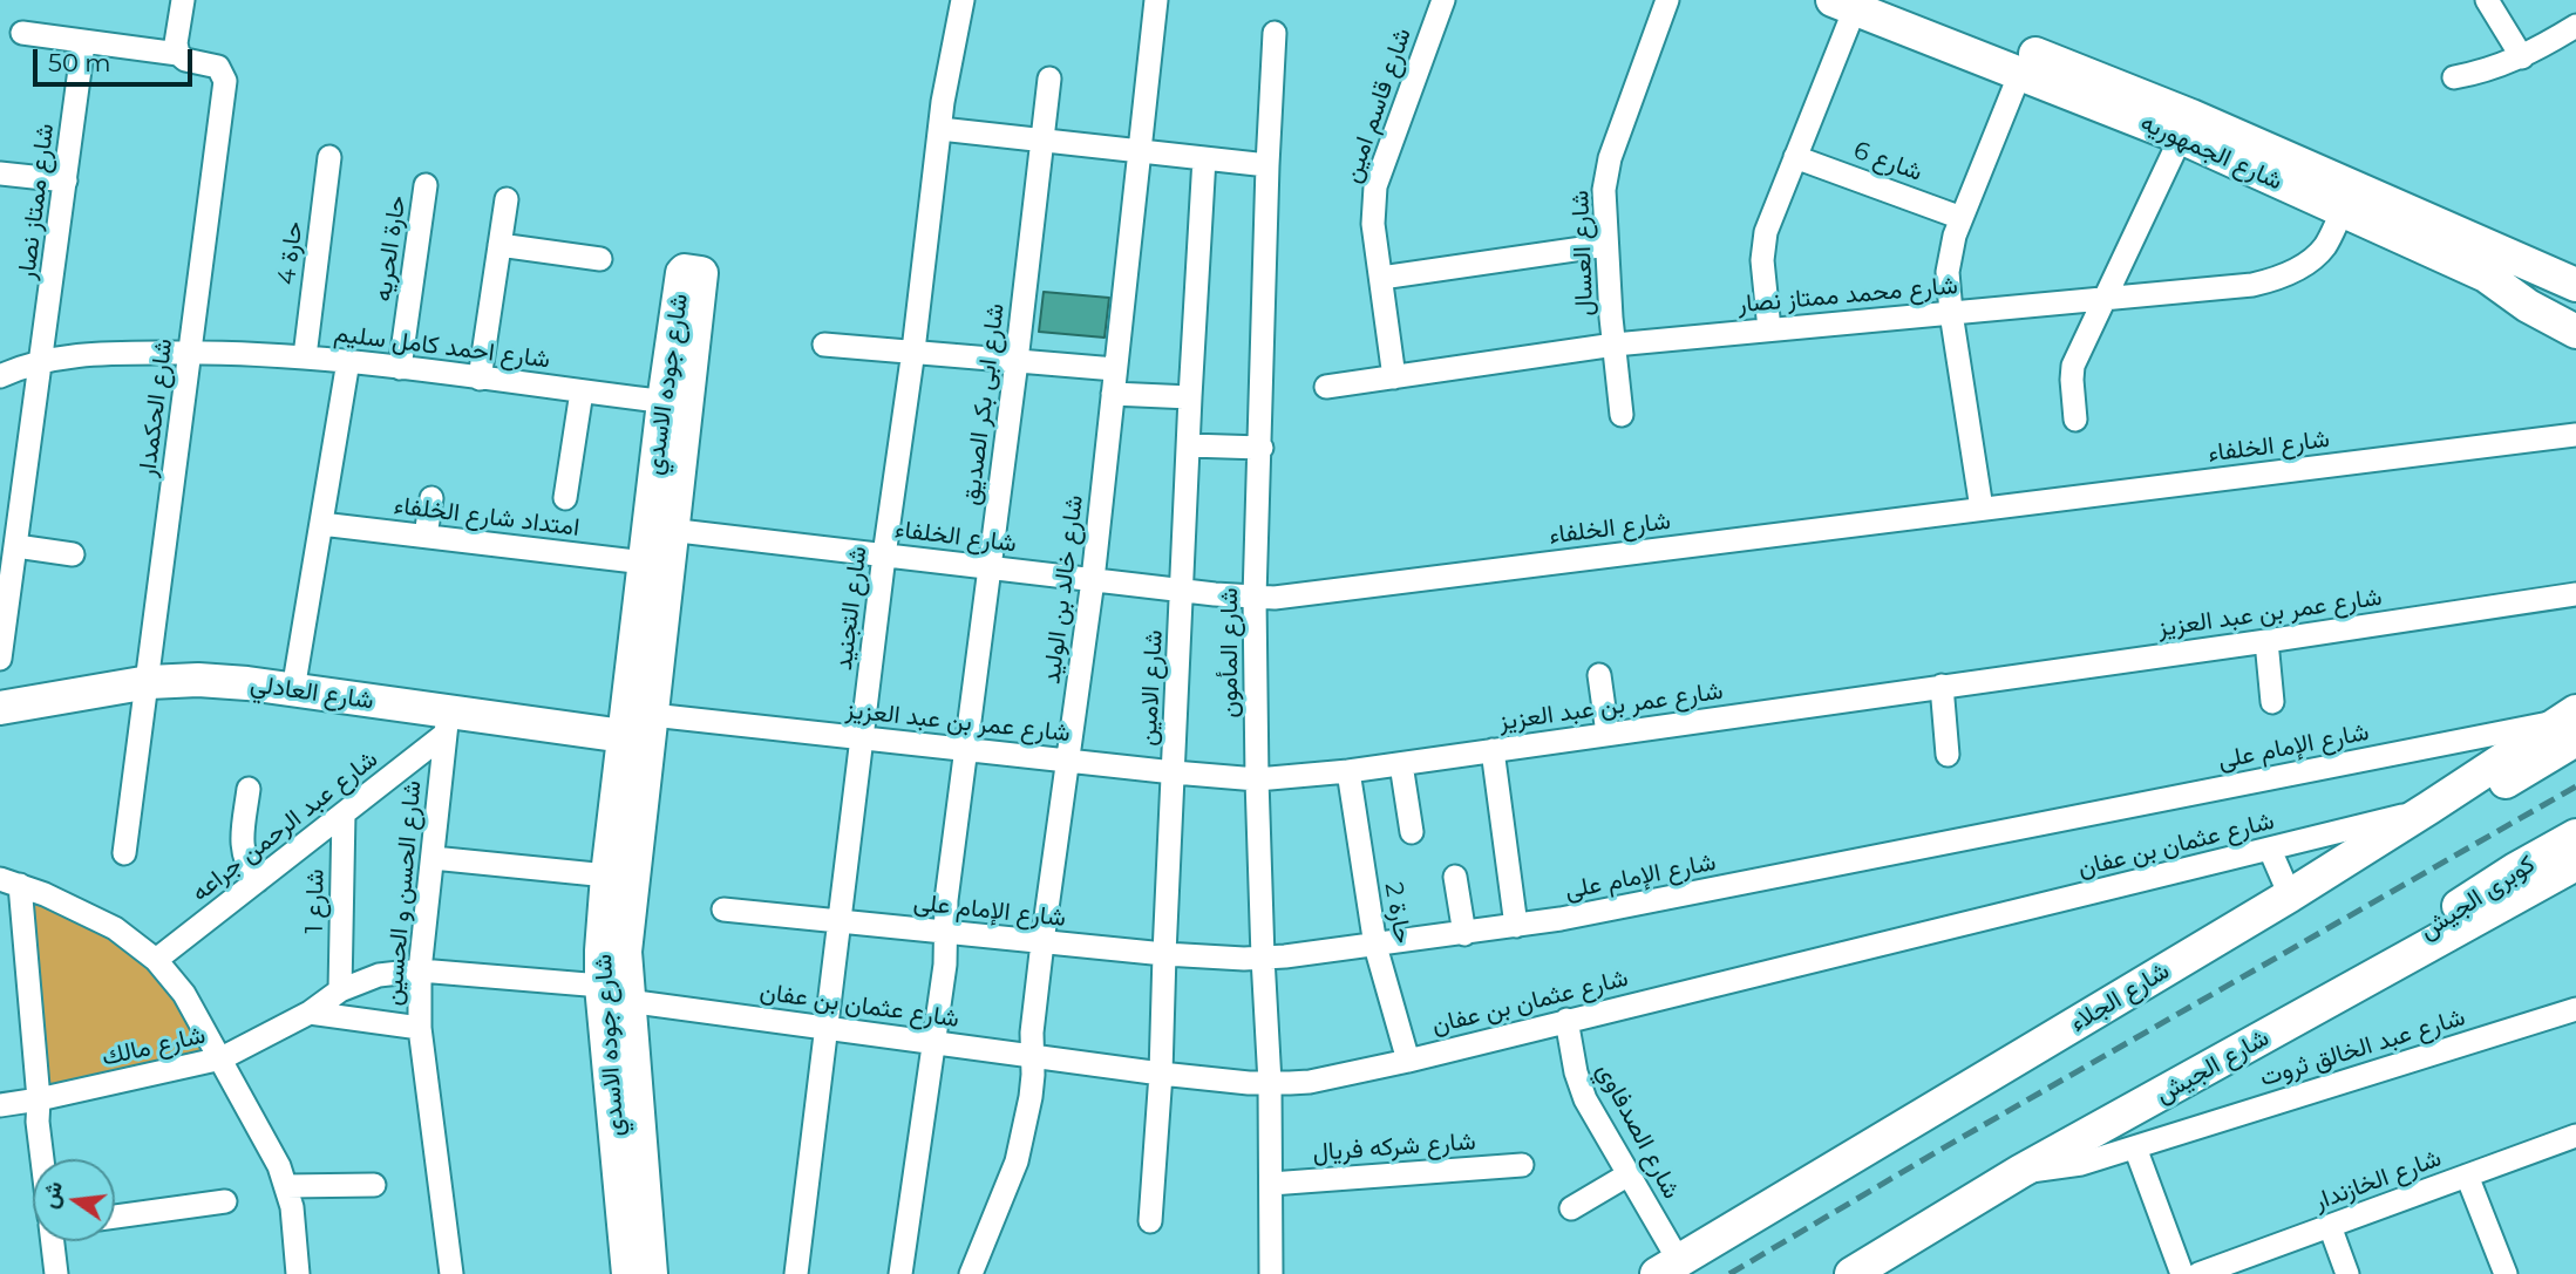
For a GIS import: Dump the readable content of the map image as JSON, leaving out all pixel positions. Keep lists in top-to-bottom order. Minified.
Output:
{"streets":{"street":["شارع قاسم امين","شارع الجمهوريه","شارع 6","شارع ممتاز نصار","حارة الحريه","حارة 4","شارع العسال","شارع محمد ممتاز نصار","شارع احمد كامل سليم","شارع جوده الاسدي","شارع ابى بكر الصديق","شارع الحكمدار","شارع الخلفاء","امتداد شارع الخلفاء","شارع خالد بن الوليد","شارع التجنيد","شارع عمر بن عبد العزيز","شارع المأمون","شارع الامين","شارع العادلي","شارع الإمام على","شارع عبد الرحمن جراعه","شارع عثمان بن عفان","شارع الحسن و الحسين","كوبرى الجيش","شارع 1","حارة 2","شارع الجلاء","شارع مالك","شارع عبد الخالق ثروت","شارع الجيش","شارع الصدفاوي","شارع شركه فريال","شارع الخازندار"]},"crossings":[["شارع قاسم امين","شارع محمد ممتاز نصار"],["شارع الجمهوريه","شارع محمد ممتاز نصار"],["شارع ممتاز نصار","شارع احمد كامل سليم"],["شارع ممتاز نصار","شارع الحكمدار"],["حارة الحريه","شارع احمد كامل سليم"],["حارة 4","شارع احمد كامل سليم"],["شارع العسال","شارع محمد ممتاز نصار"],["شارع احمد كامل سليم","شارع جوده الاسدي"],["شارع احمد كامل سليم","شارع الحكمدار"],["شارع جوده الاسدي","شارع الخلفاء"],["شارع جوده الاسدي","امتداد شارع الخلفاء"],["شارع جوده الاسدي","شارع عمر بن عبد العزيز"],["شارع جوده الاسدي","شارع العادلي"],["شارع جوده الاسدي","شارع عثمان بن عفان"],["شارع جوده الاسدي","شارع مالك"],["شارع ابى بكر الصديق","شارع الخلفاء"],["شارع ابى بكر الصديق","شارع عمر بن عبد العزيز"],["شارع ابى بكر الصديق","شارع الإمام على"],["شارع ابى بكر الصديق","شارع عثمان بن عفان"],["شارع الحكمدار","شارع العادلي"],["شارع الخلفاء","شارع خالد بن الوليد"],["شارع الخلفاء","شارع التجنيد"],["شارع الخلفاء","شارع المأمون"],["شارع الخلفاء","شارع الامين"],["شارع خالد بن الوليد","شارع عمر بن عبد العزيز"],["شارع خالد بن الوليد","شارع الإمام على"],["شارع خالد بن الوليد","شارع عثمان بن عفان"],["شارع التجنيد","شارع عمر بن عبد العزيز"],["شارع التجنيد","شارع الإمام على"],["شارع التجنيد","شارع عثمان بن عفان"],["شارع عمر بن عبد العزيز","شارع المأمون"],["شارع عمر بن عبد العزيز","شارع الامين"],["شارع عمر بن عبد العزيز","حارة 2"],["شارع المأمون","شارع الإمام على"],["شارع المأمون","شارع عثمان بن عفان"],["شارع المأمون","شارع شركه فريال"],["شارع الامين","شارع الإمام على"],["شارع الامين","شارع عثمان بن عفان"],["شارع العادلي","شارع عبد الرحمن جراعه"],["شارع العادلي","شارع الحسن و الحسين"],["شارع الإمام على","حارة 2"],["شارع الإمام على","شارع الجلاء"],["شارع عبد الرحمن جراعه","شارع الحسن و الحسين"],["شارع عبد الرحمن جراعه","شارع 1"],["شارع عثمان بن عفان","حارة 2"],["شارع عثمان بن عفان","شارع الجلاء"],["شارع عثمان بن عفان","شارع مالك"],["شارع عثمان بن عفان","شارع الصدفاوي"],["شارع الحسن و الحسين","شارع مالك"],["كوبرى الجيش","شارع الجيش"],["شارع 1","شارع مالك"],["شارع الجلاء","شارع الصدفاوي"],["شارع عبد الخالق ثروت","شارع الجيش"]],"scale_bar":"50 m","north":"left"}
